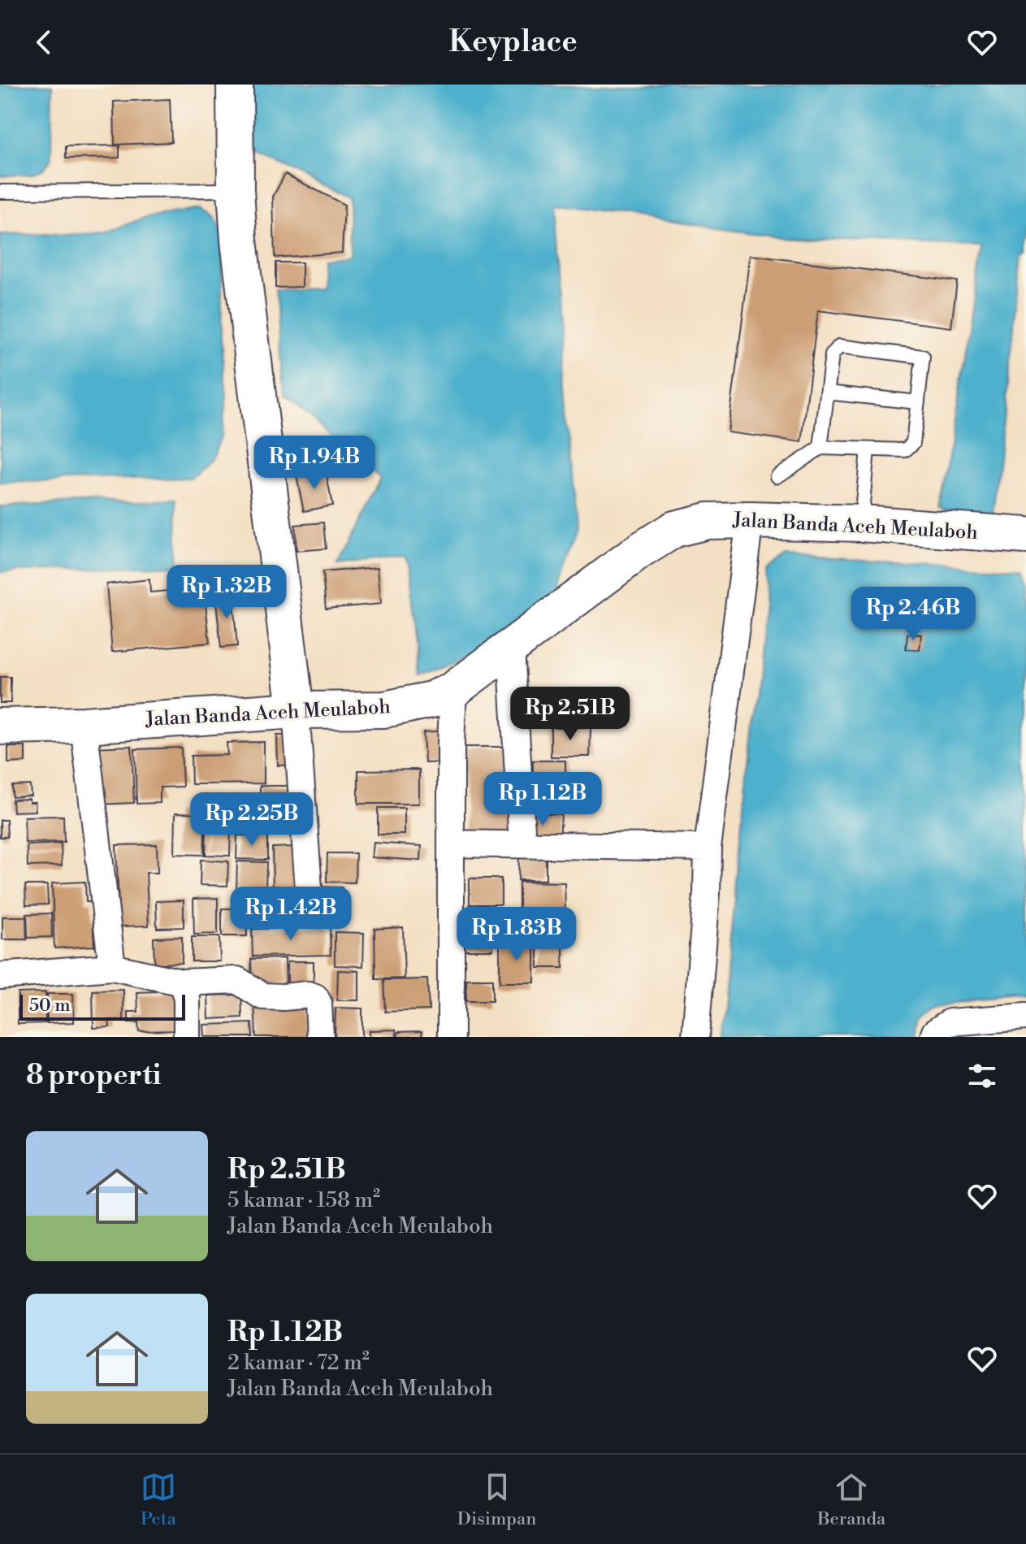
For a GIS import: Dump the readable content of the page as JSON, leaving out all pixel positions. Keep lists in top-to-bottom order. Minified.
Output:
{"streets":{"main road":["Jalan Banda Aceh Meulaboh"]},"scale_bar":"50 m","page":{"header":"Keyplace","price":["Rp 1.94B","Rp 1.32B","Rp 2.46B","Rp 2.51B","Rp 1.12B","Rp 2.25B","Rp 1.42B","Rp 1.83B"],"scale":"50 m","heading":"8 properti","list":[{"name":"Rp 2.51B","note":"5 kamar · 158 m² · Jalan Banda Aceh Meulaboh"},{"name":"Rp 1.12B","note":"2 kamar · 72 m² · Jalan Banda Aceh Meulaboh"}],"tabs":["Peta","Disimpan","Beranda"]}}
